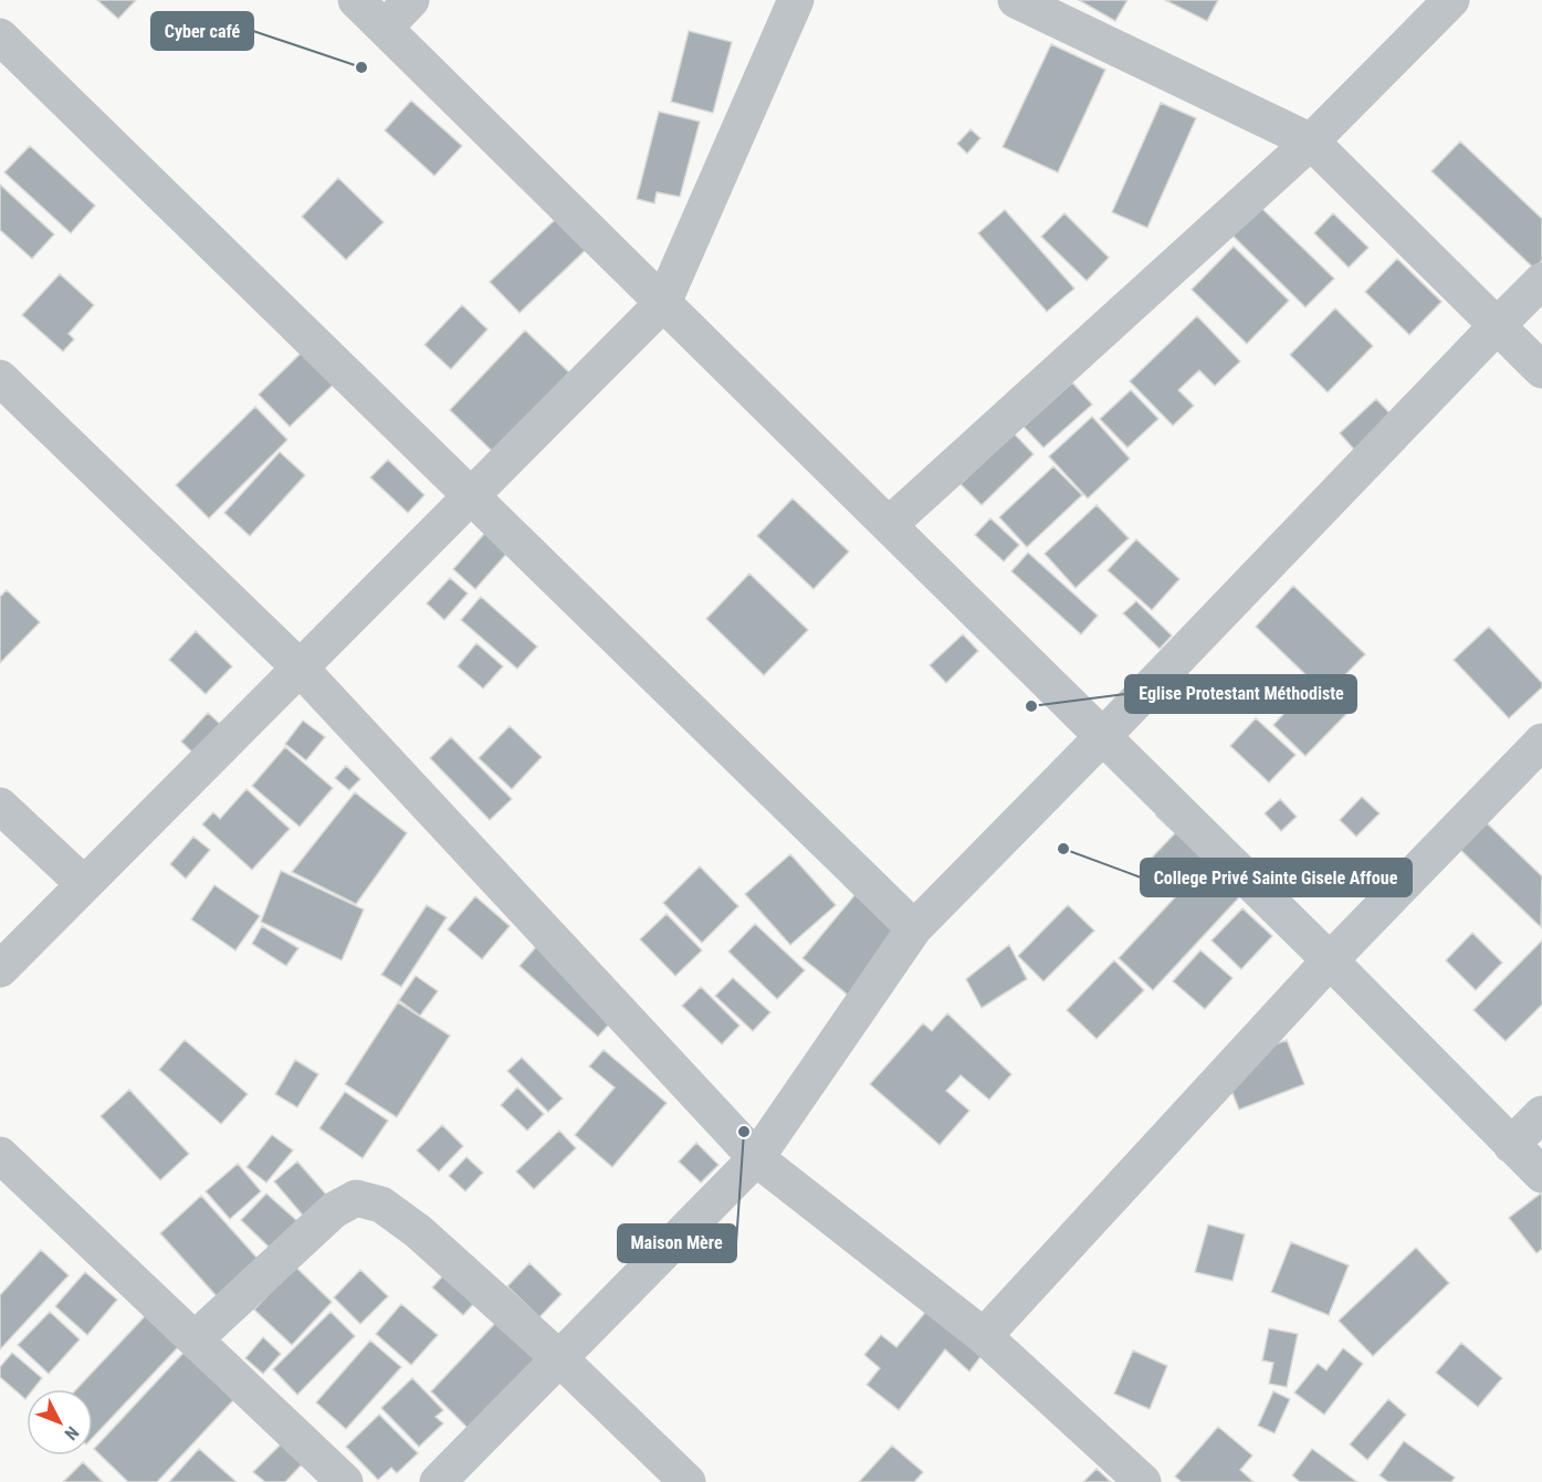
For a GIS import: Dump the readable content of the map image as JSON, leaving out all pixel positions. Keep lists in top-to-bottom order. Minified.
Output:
{"places":["Cyber café","Eglise Protestant Méthodiste","College Privé Sainte Gisele Affoue","Maison Mère"],"north":"bottom right"}
